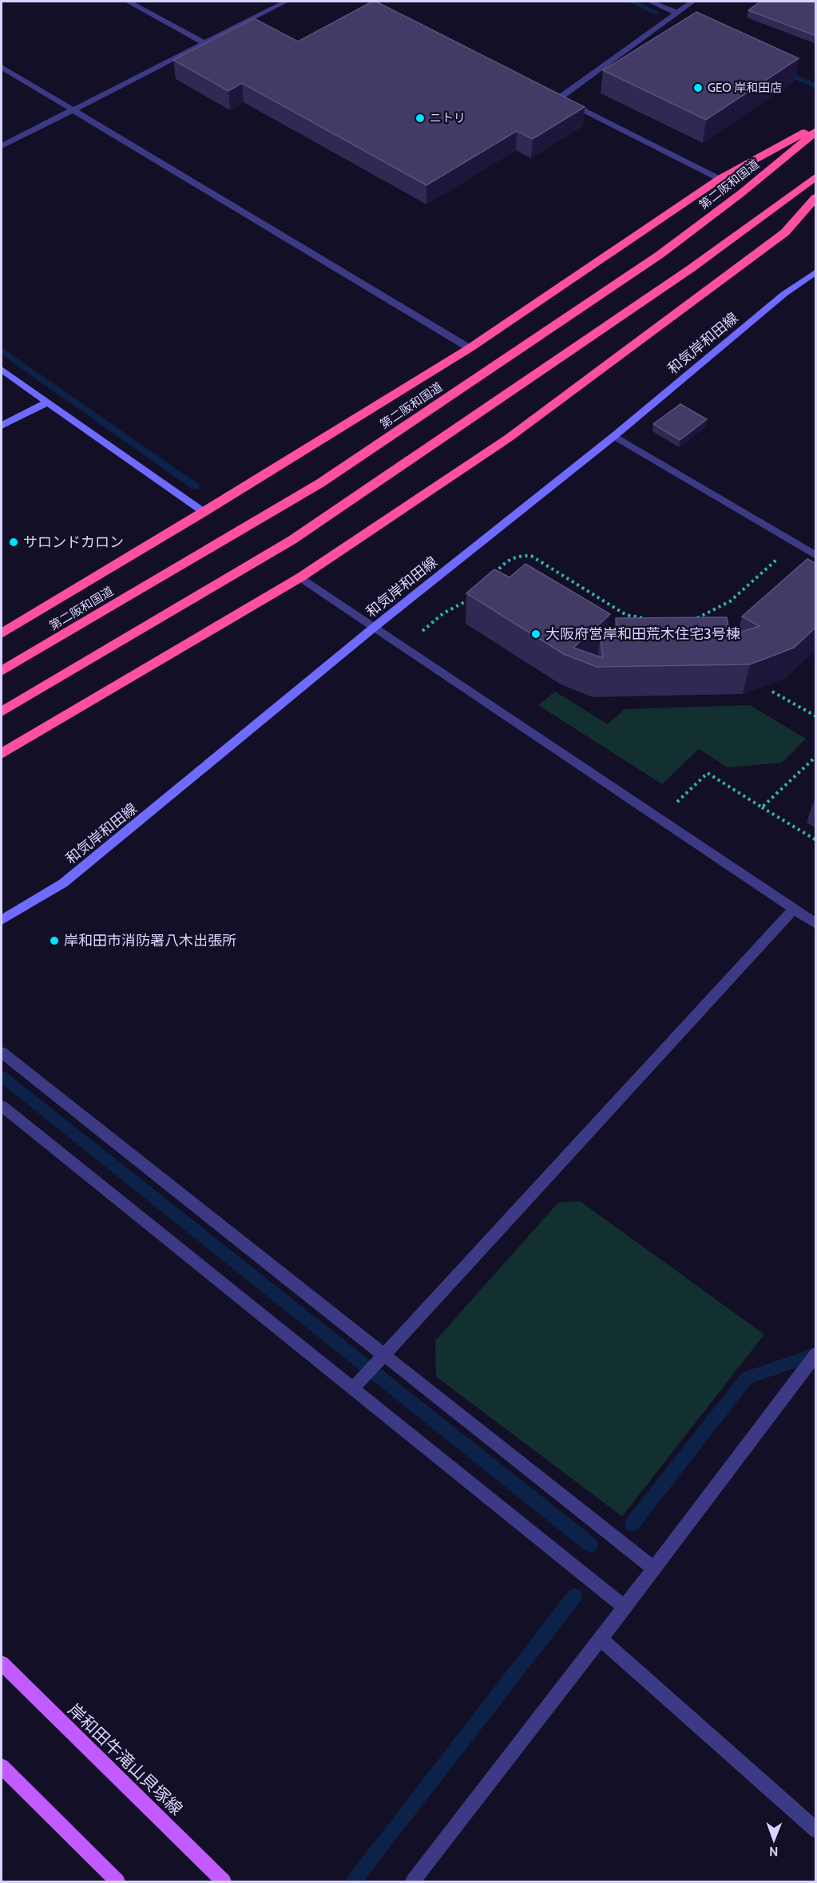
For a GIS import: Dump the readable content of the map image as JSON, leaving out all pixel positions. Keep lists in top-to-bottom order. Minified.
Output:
{"streets":{"highway":["第二阪和国道"],"main road":["和気岸和田線","岸和田牛滝山貝塚線"]},"places":["GEO 岸和田店","ニトリ","サロンドカロン","大阪府営岸和田荒木住宅3号棟","岸和田市消防署八木出張所"],"north":"bottom"}
